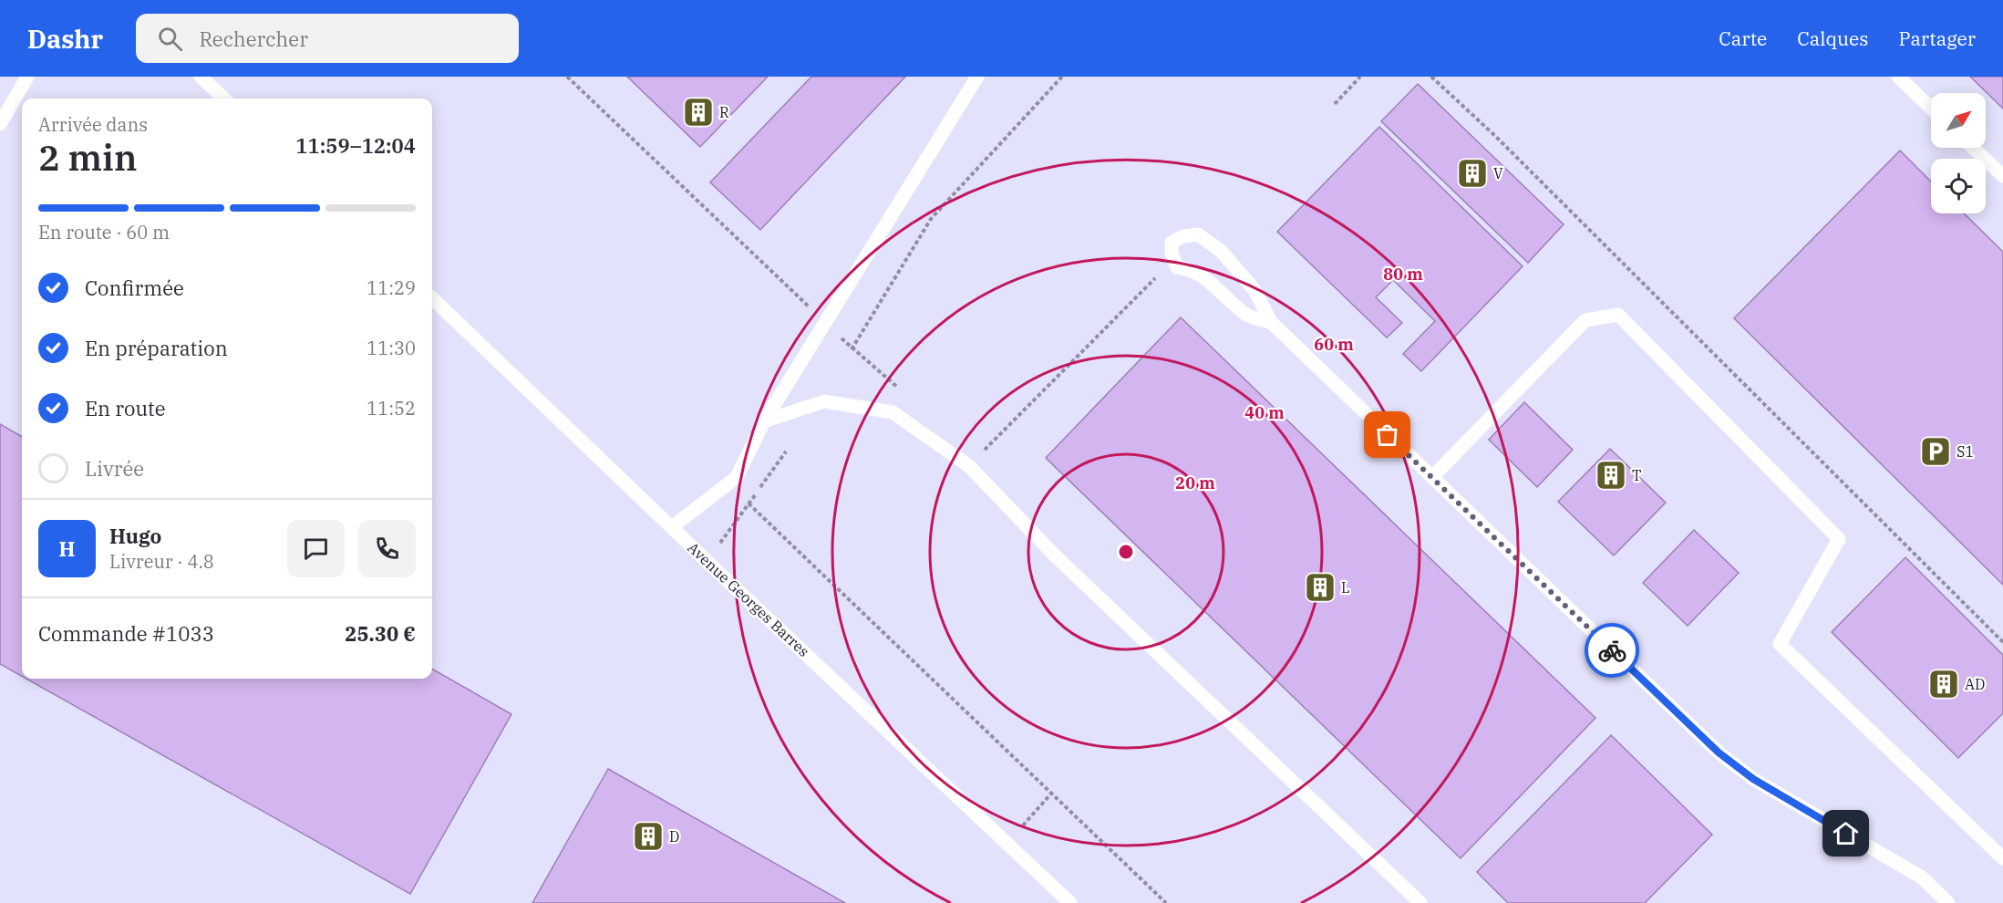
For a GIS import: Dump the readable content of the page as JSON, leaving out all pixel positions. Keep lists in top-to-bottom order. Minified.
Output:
{"streets":{"lane":["Avenue Georges Barres"]},"places":{"building":["R","V","T","L","AD","D"],"parking":["S1"]},"north":"top right","page":{"header":"Dashr","search":"Rechercher","nav":["Carte","Calques","Partager"],"heading":["2 min","Arrivée dans","11:59–12:04"],"panel":["Hugo","Livreur · 4.8","Commande #1033","25.30 €"],"bar":"En route · 60 m","list":[["Confirmée","11:29"],["En préparation","11:30"],["En route","11:52"],"Livrée"],"round":"H"},"rings":["80 m","60 m","40 m","20 m"]}
